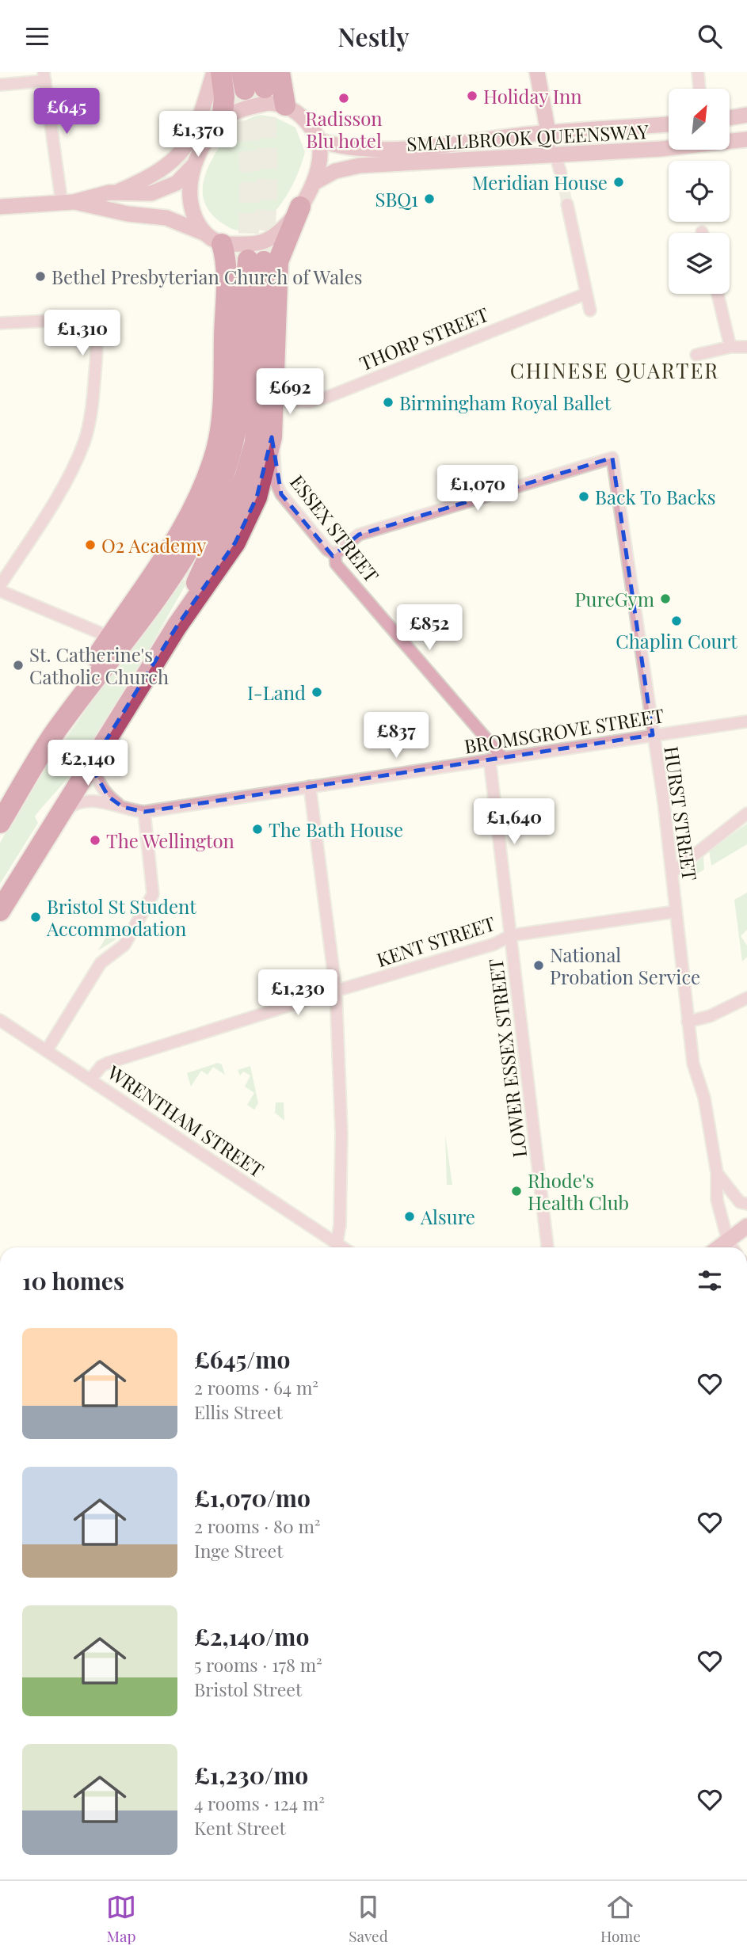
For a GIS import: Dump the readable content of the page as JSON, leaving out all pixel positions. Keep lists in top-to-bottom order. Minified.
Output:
{"streets":{"street":["SMALLBROOK QUEENSWAY","THORP STREET","ESSEX STREET","BROMSGROVE STREET","HURST STREET","KENT STREET","LOWER ESSEX STREET","WRENTHAM STREET"]},"crossings":[["ESSEX STREET","BROMSGROVE STREET"],["ESSEX STREET","HURST STREET"],["BROMSGROVE STREET","HURST STREET"],["BROMSGROVE STREET","LOWER ESSEX STREET"],["HURST STREET","KENT STREET"],["KENT STREET","LOWER ESSEX STREET"],["KENT STREET","WRENTHAM STREET"]],"districts":["CHINESE QUARTER"],"places":["Holiday Inn","Radisson Blu hotel","Meridian House","SBQ1","Bethel Presbyterian Church of Wales","Birmingham Royal Ballet","Back To Backs","O2 Academy","PureGym","Chaplin Court","St. Catherine's Catholic Church","I-Land","The Bath House","The Wellington","Bristol St Student Accommodation","National Probation Service","Rhode's Health Club","Alsure"],"north":"top right","page":{"header":"Nestly","price":["£645","£1,370","£1,310","£692","£1,070","£852","£837","£2,140","£1,640","£1,230"],"heading":"10 homes","list":[{"name":"£645/mo","note":"2 rooms · 64 m² · Ellis Street"},{"name":"£1,070/mo","note":"2 rooms · 80 m² · Inge Street"},{"name":"£2,140/mo","note":"5 rooms · 178 m² · Bristol Street"},{"name":"£1,230/mo","note":"4 rooms · 124 m² · Kent Street"}],"tabs":["Map","Saved","Home"]}}
